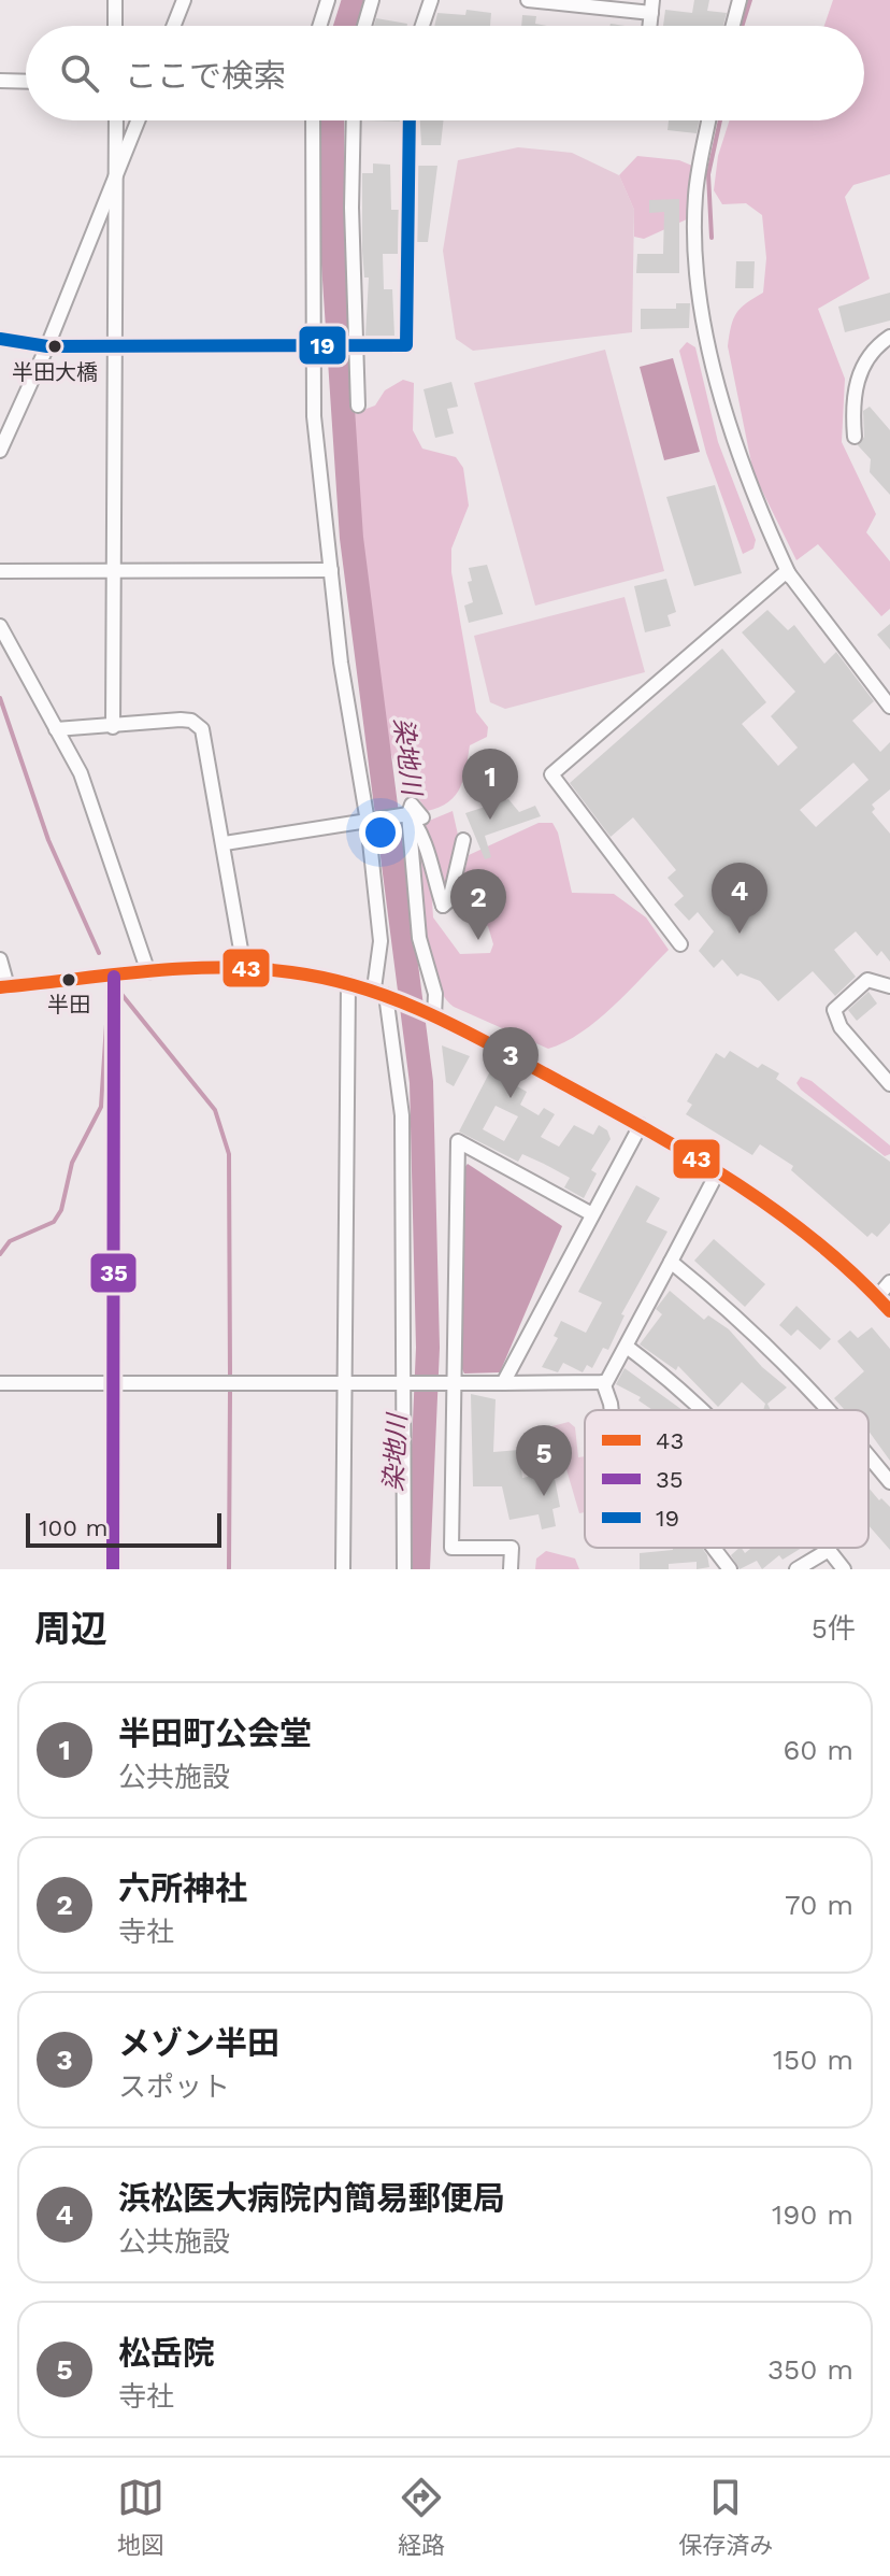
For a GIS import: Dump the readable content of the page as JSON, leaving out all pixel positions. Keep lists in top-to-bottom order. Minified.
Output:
{"water":["染地川"],"places":["半田大橋","半田"],"lines":["transit line 19","transit line 43","transit line 35"],"legend":["43","35","19"],"scale_bar":"100 m","page":{"search":"ここで検索","pins":["1","4","2","3","5"],"scale":"100 m","heading":["周辺","5件"],"list":[{"mark":"1","name":"半田町公会堂","note":"公共施設","value":"60 m"},{"mark":"2","name":"六所神社","note":"寺社","value":"70 m"},{"mark":"3","name":"メゾン半田","note":"スポット","value":"150 m"},{"mark":"4","name":"浜松医大病院内簡易郵便局","note":"公共施設","value":"190 m"},{"mark":"5","name":"松岳院","note":"寺社","value":"350 m"}],"nav":["地図","経路","保存済み"]}}
